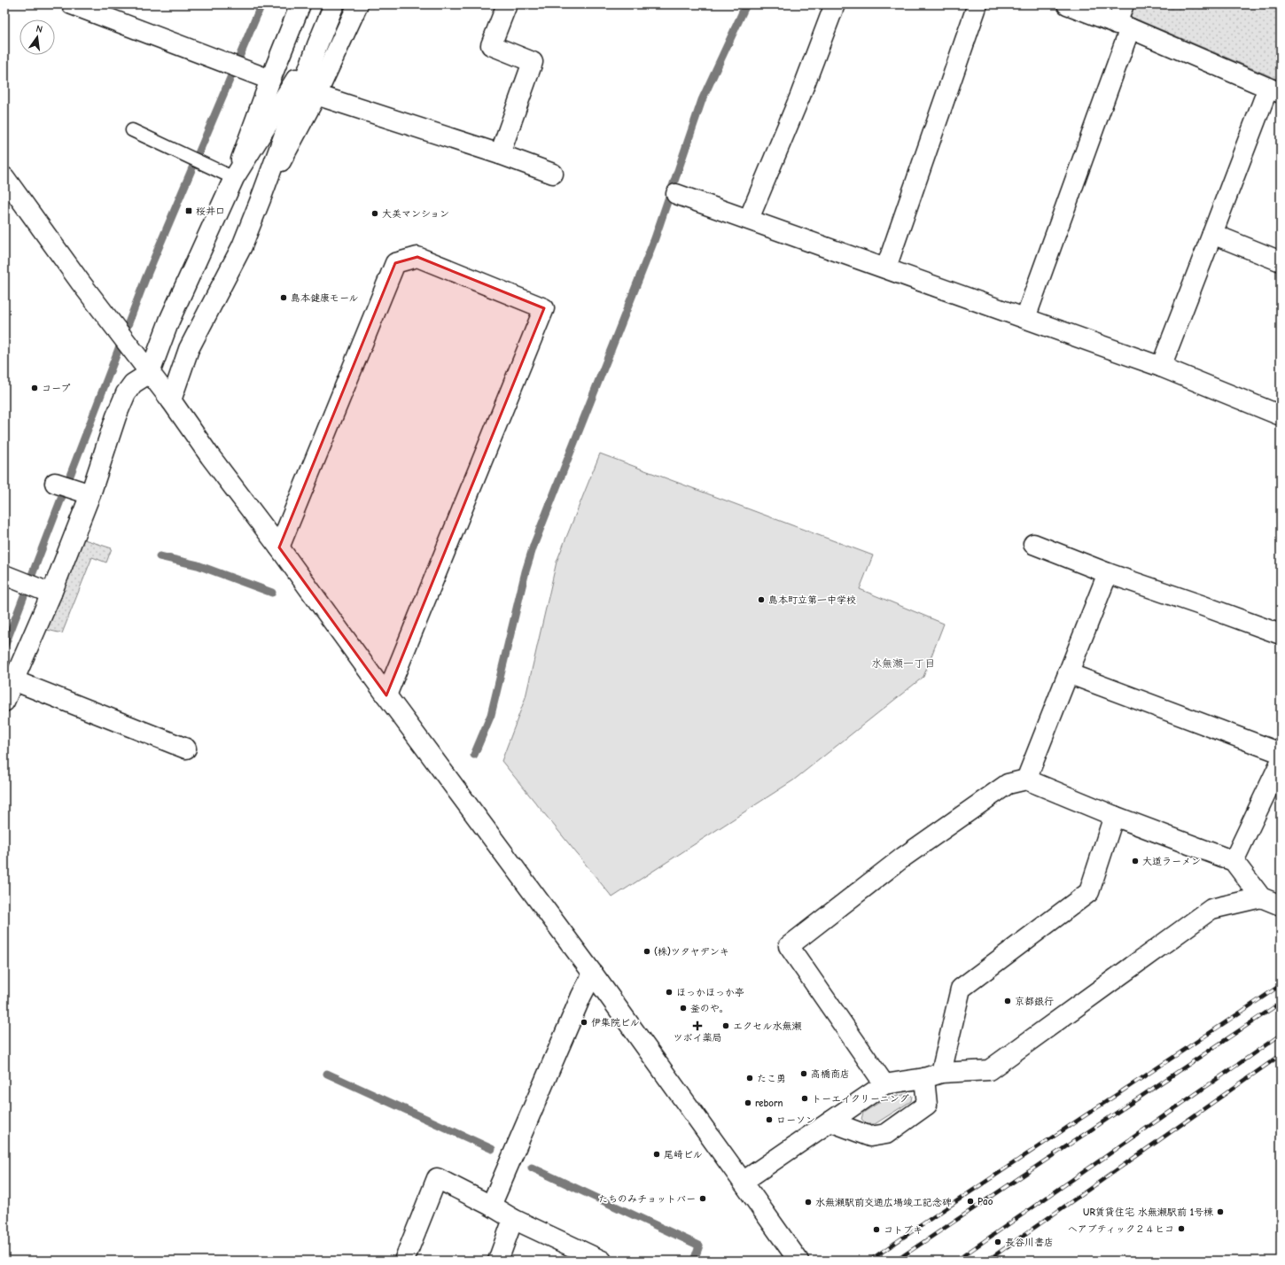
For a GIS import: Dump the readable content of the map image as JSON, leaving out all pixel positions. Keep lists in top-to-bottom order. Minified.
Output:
{"districts":["水無瀬一丁目"],"places":{"transit":["桜井口"],"other":["大美マンション","島本健康モール","コープ","島本町立第一中学校","大道ラーメン","(株)ツタヤデンキ","ほっかほっか亭","京都銀行","釜のや。","伊集院ビル","エクセル水無瀬","高橋商店","たこ勇","トーエイクリーニング","reborn","ローソン","尾崎ビル","たちのみチョットバー","Pao","水無瀬駅前交通広場竣工記念碑","UR賃貸住宅 水無瀬駅前 1号棟","ヘアブティック２４ヒコ","コトブキ","長谷川書店"],"health":["ツボイ薬局"]},"north":"top"}
